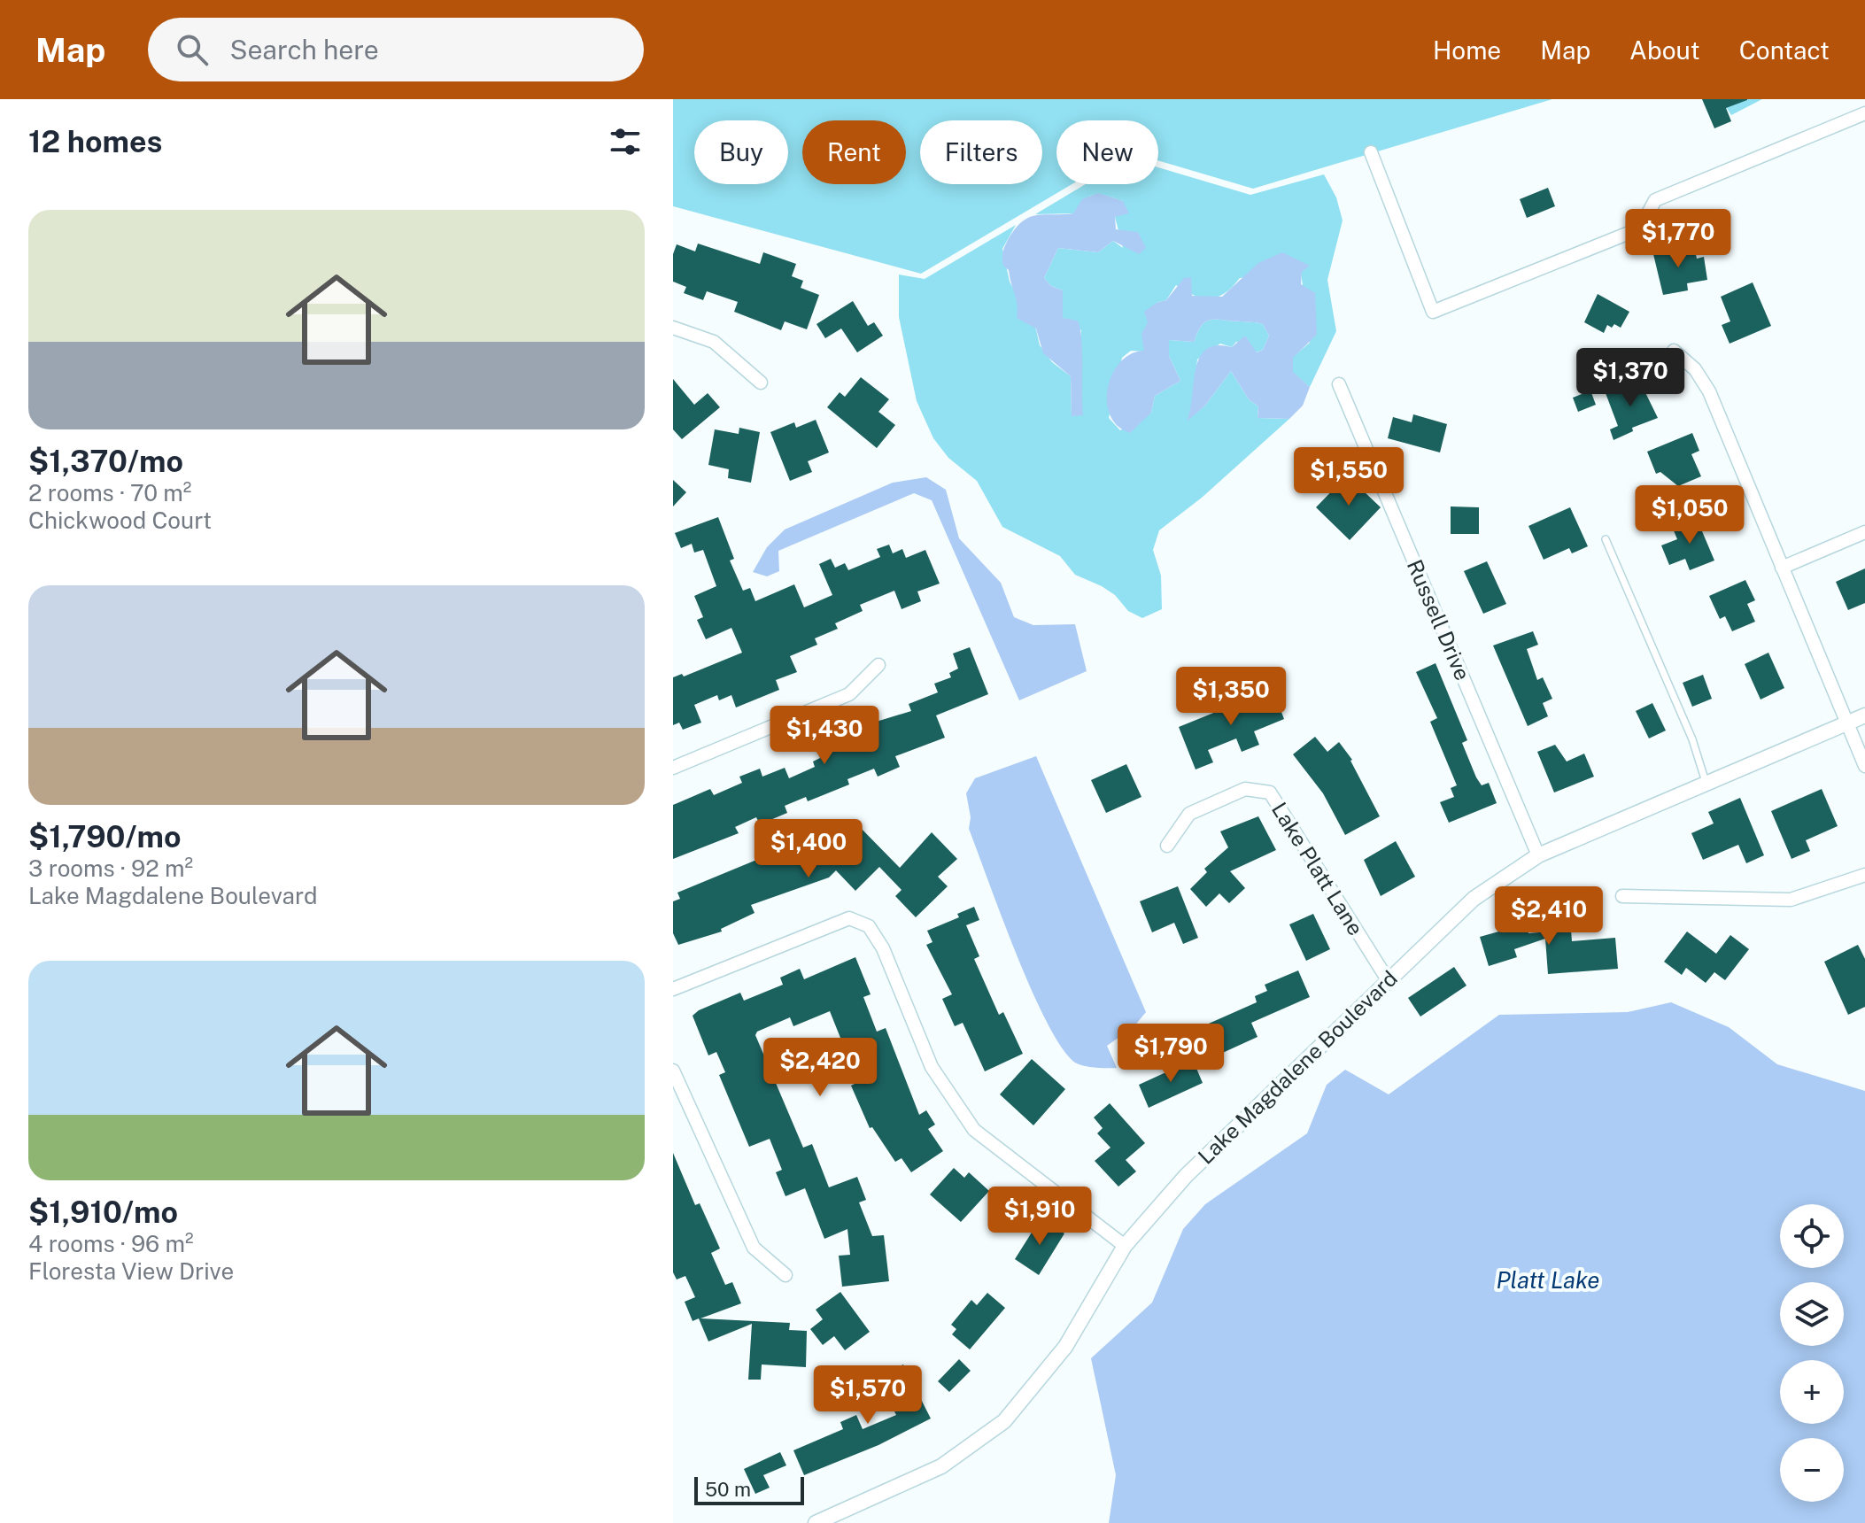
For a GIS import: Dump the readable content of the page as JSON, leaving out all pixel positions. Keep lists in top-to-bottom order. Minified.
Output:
{"streets":{"street":["Russell Drive","Lake Platt Lane","Lake Magdalene Boulevard"]},"crossings":[["Russell Drive","Lake Magdalene Boulevard"],["Lake Platt Lane","Lake Magdalene Boulevard"]],"water":["Platt Lake"],"scale_bar":"50 m","page":{"header":"Map","search":"Search here","nav":["Home","Map","About","Contact"],"heading":"12 homes","chip":["Buy","Rent","Filters","New"],"list":[{"name":"$1,370/mo","note":"2 rooms · 70 m² · Chickwood Court"},{"name":"$1,790/mo","note":"3 rooms · 92 m² · Lake Magdalene Boulevard"},{"name":"$1,910/mo","note":"4 rooms · 96 m² · Floresta View Drive"}],"price":["$1,770","$1,370","$1,550","$1,050","$1,350","$1,430","$1,400","$2,410","$1,790","$2,420","$1,910","$1,570"],"map_buttons":["+","−"],"scale":"50 m"}}
